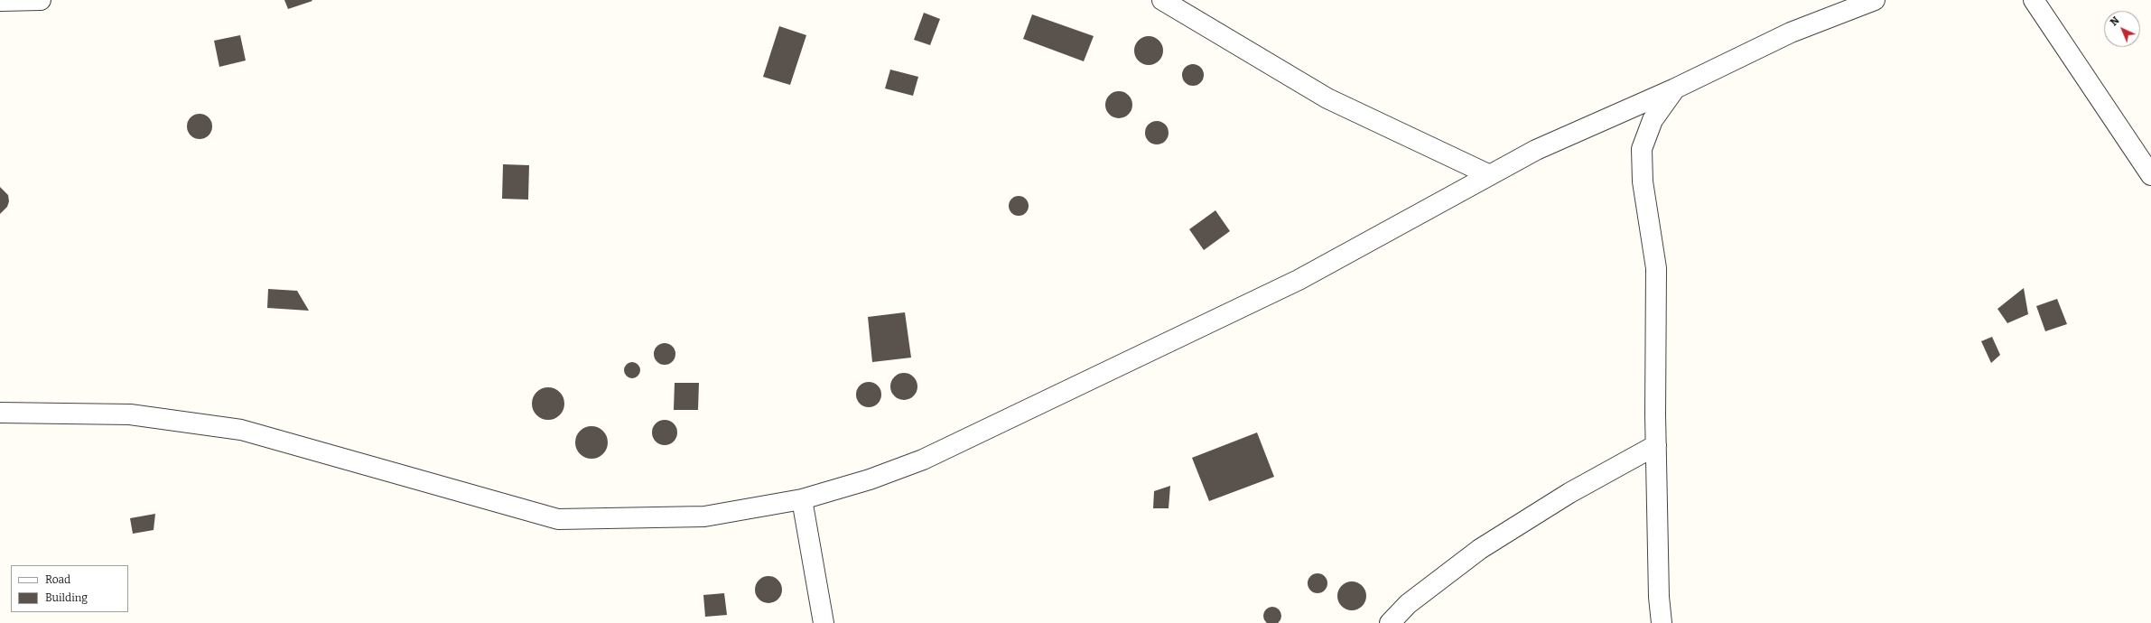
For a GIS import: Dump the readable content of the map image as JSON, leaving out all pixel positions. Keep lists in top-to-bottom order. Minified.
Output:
{"legend":["Road","Building"],"north":"top left"}
